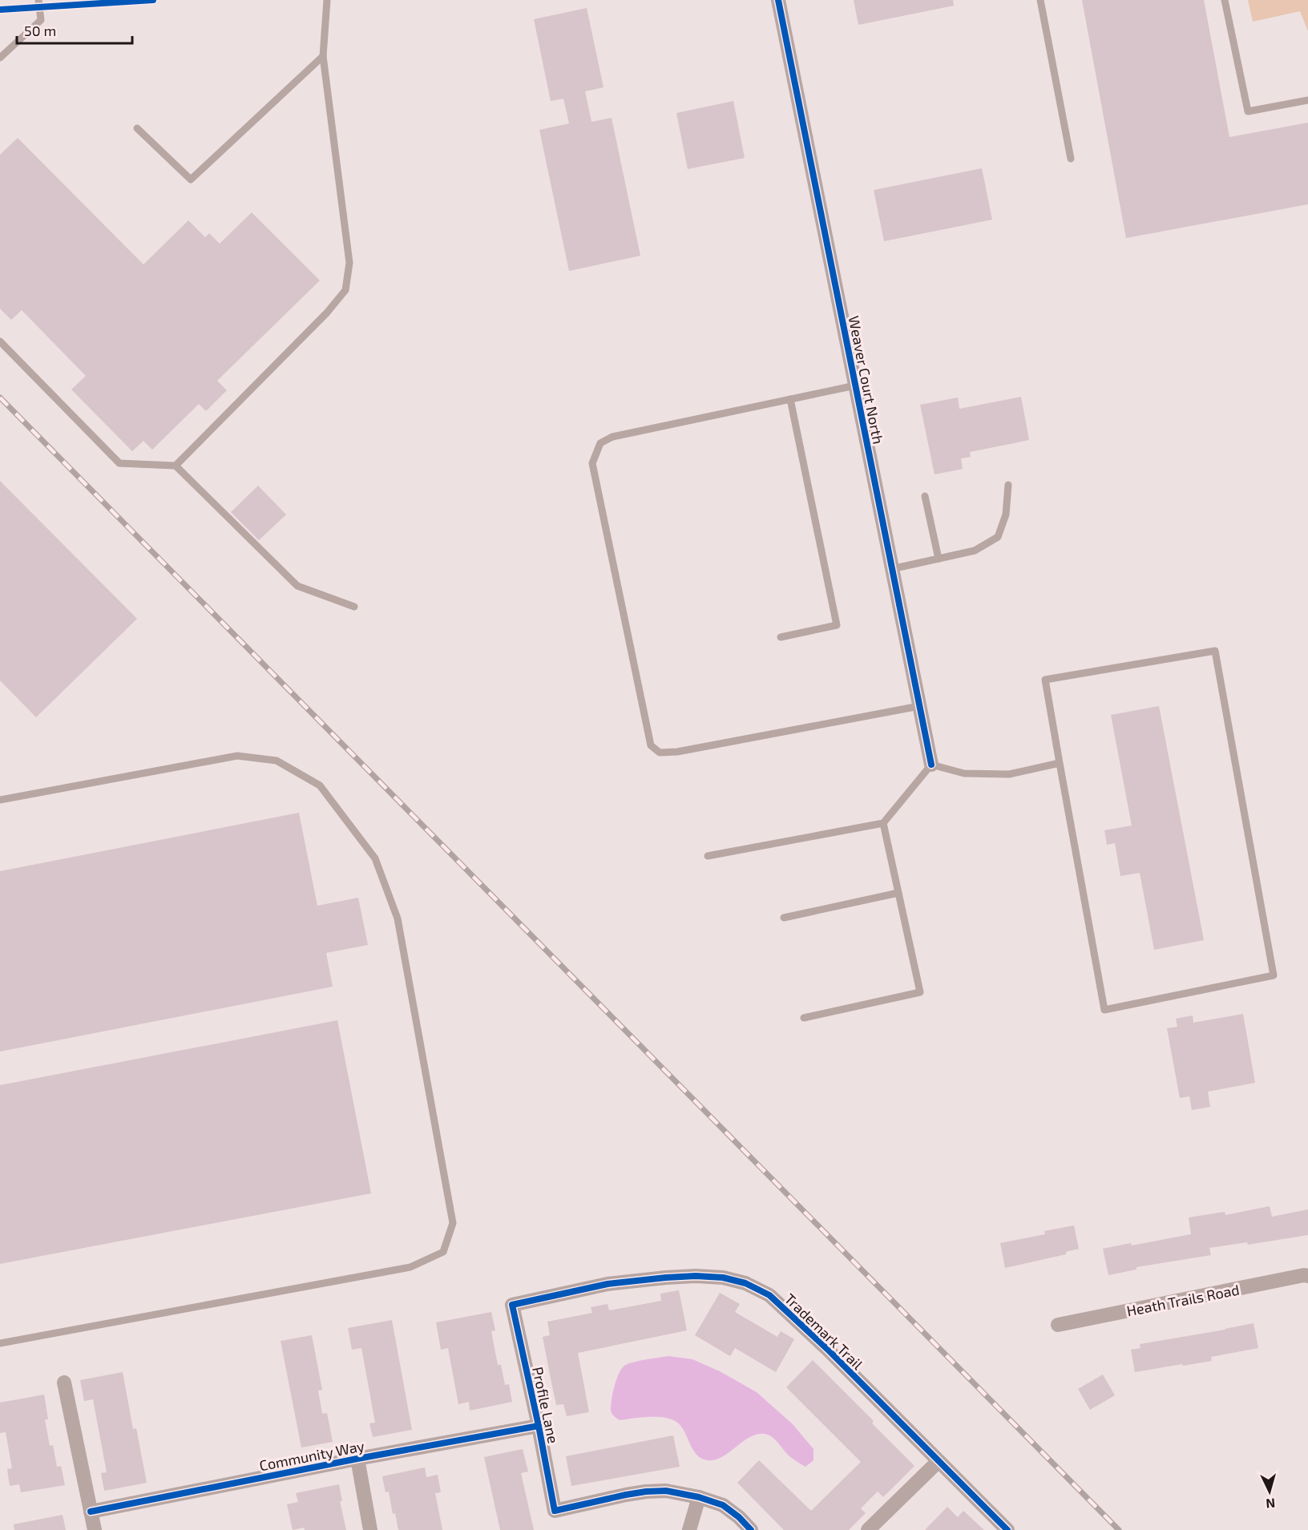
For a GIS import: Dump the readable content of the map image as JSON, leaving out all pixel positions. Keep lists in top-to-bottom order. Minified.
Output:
{"streets":{"street":["Weaver Court North","Heath Trails Road","Trademark Trail","Profile Lane","Community Way"]},"crossings":[["Trademark Trail","Profile Lane"],["Profile Lane","Community Way"]],"scale_bar":"50 m","north":"bottom"}
